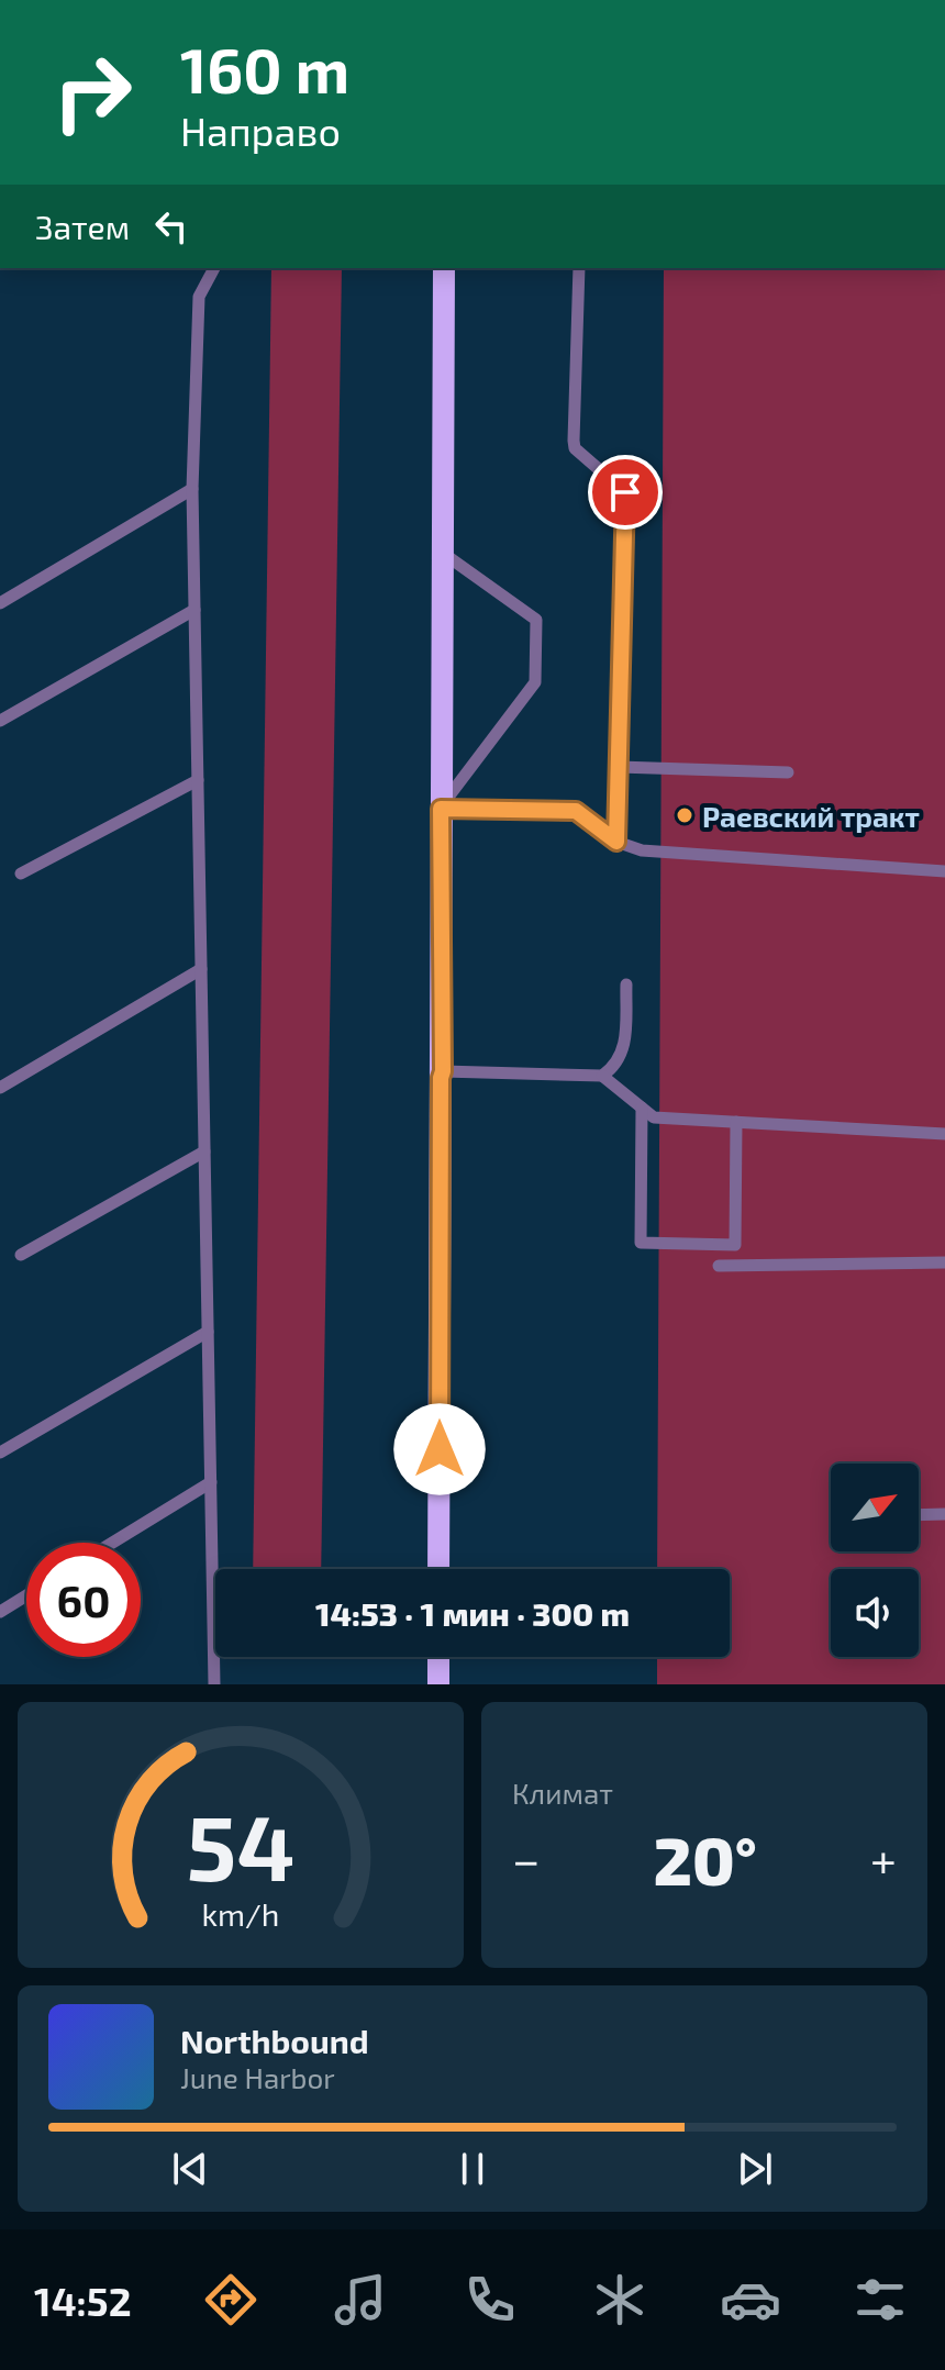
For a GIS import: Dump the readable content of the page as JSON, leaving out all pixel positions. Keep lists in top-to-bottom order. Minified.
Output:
{"places":["Раевский тракт"],"north":"top right","page":{"turn":["160 m","Направо"],"then":"Затем","limit":"60","trip":"14:53 · 1 мин · 300 m","tile":"Климат","heat":["−","20°","+"],"song":["Northbound","June Harbor"],"tabs":"14:52","gauge":["54","km/h"]}}
